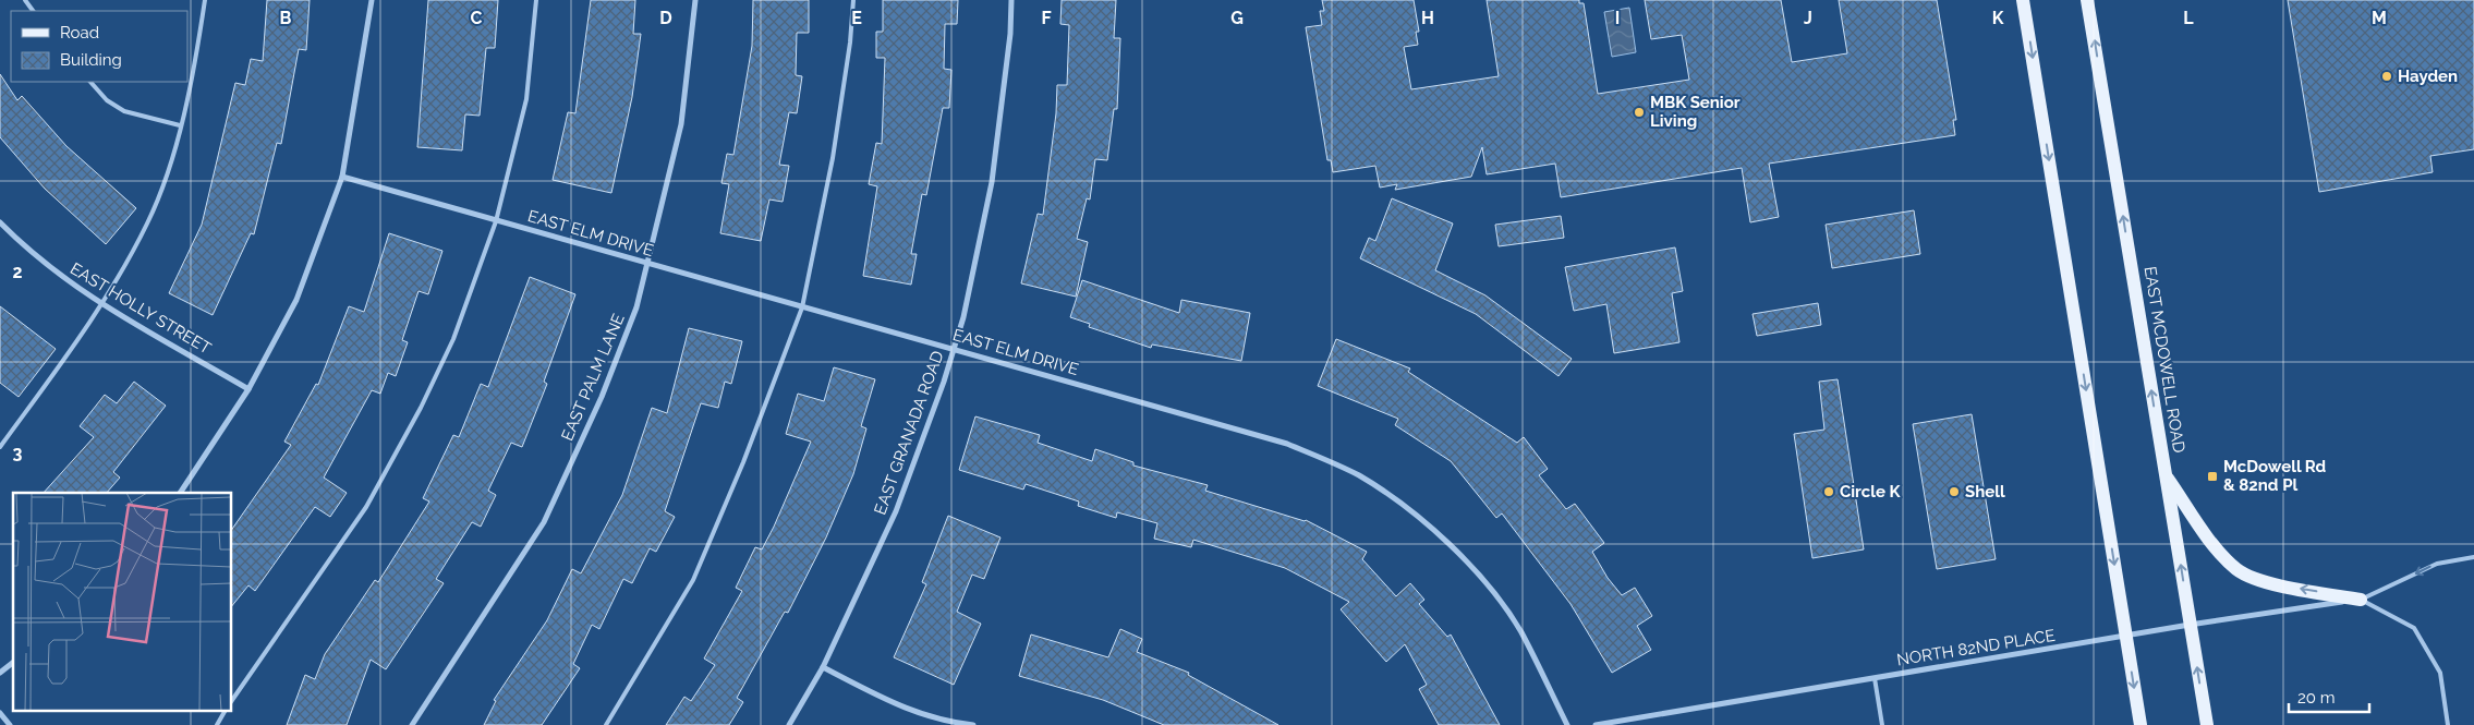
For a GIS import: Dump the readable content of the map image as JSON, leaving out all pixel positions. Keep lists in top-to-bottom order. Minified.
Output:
{"streets":{"main road":["EAST MCDOWELL ROAD"],"street":["EAST ELM DRIVE","EAST HOLLY STREET","EAST PALM LANE","EAST GRANADA ROAD","NORTH 82ND PLACE"]},"crossings":[["EAST ELM DRIVE","EAST PALM LANE"],["EAST ELM DRIVE","EAST GRANADA ROAD"],["EAST MCDOWELL ROAD","NORTH 82ND PLACE"]],"places":{"other":["Hayden","MBK Senior Living","Circle K","Shell"],"transit":["McDowell Rd & 82nd Pl"]},"legend":["Road","Building"],"scale_bar":"20 m","grid":{"columns":["B","C","D","E","F","G","H","I","J","K","L","M"],"rows":["2","3"]}}
